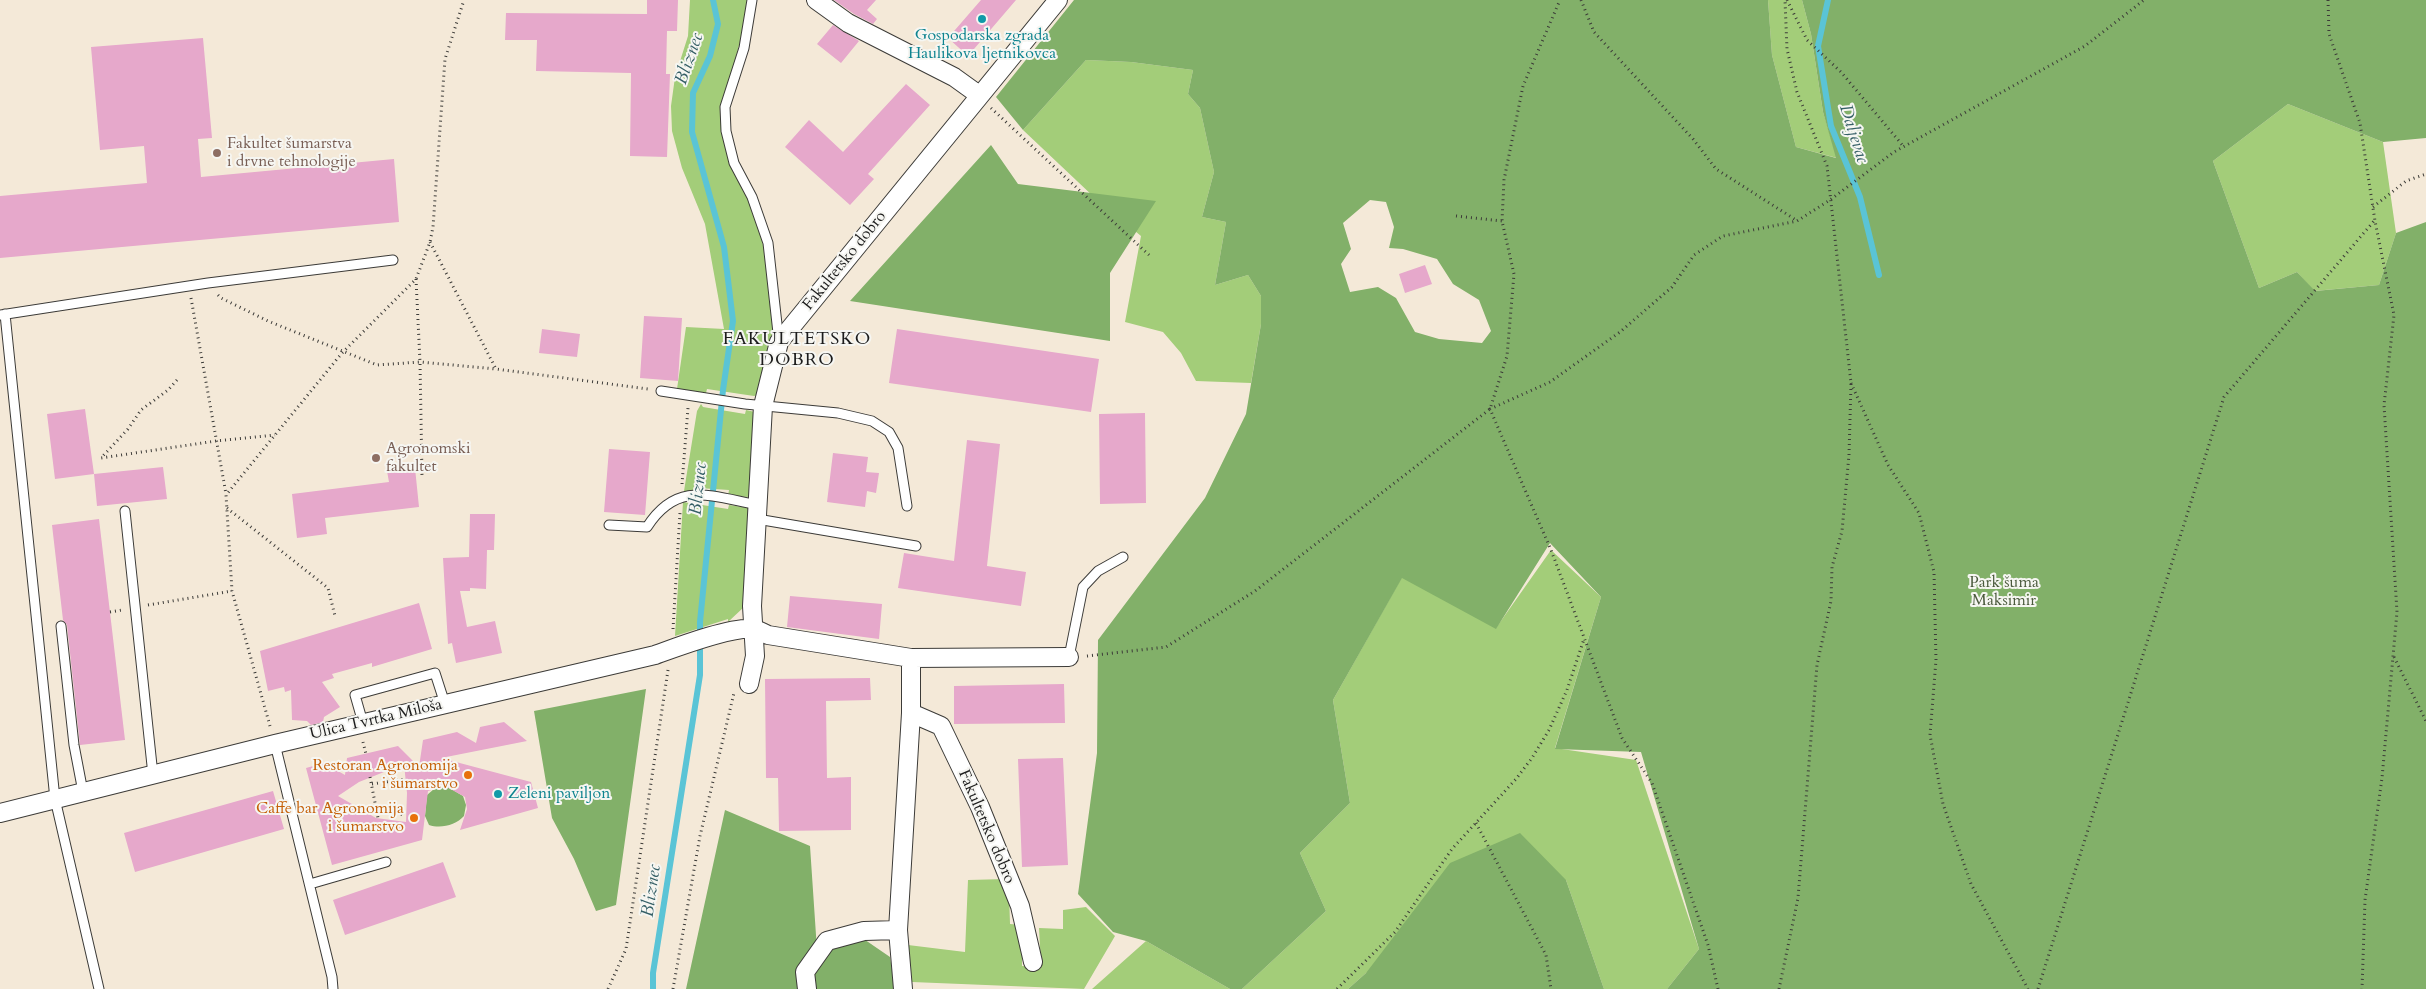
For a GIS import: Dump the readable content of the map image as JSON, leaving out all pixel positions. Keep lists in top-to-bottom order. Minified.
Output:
{"streets":{"street":["Fakultetsko dobro","Ulica Tvrtka Miloša"]},"crossings":[["Fakultetsko dobro","Ulica Tvrtka Miloša"]],"districts":["FAKULTETSKO DOBRO"],"water":["Bliznec","Daljevac"],"parks":["Park šuma Maksimir"],"places":["Gospodarska zgrada Haulikova ljetnikovca","Fakultet šumarstva i drvne tehnologije","Agronomski fakultet","Restoran Agronomija i šumarstvo","Zeleni paviljon","Caffe bar Agronomija i šumarstvo"]}
